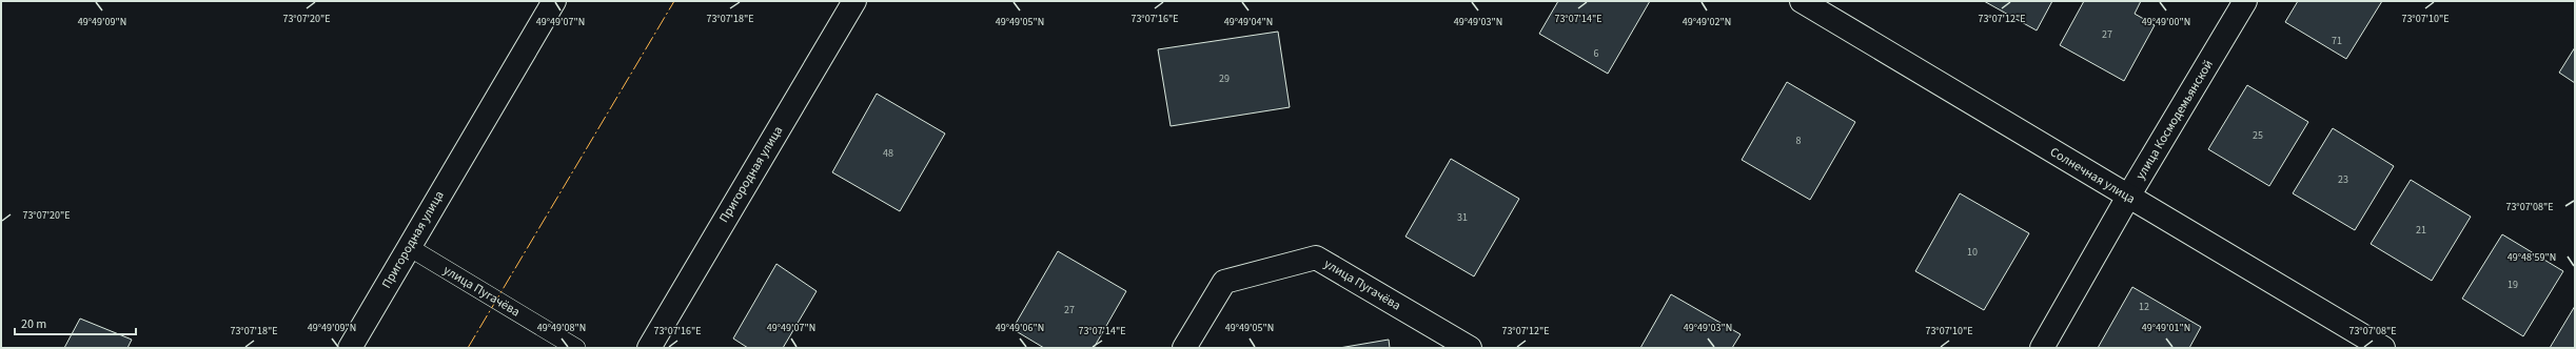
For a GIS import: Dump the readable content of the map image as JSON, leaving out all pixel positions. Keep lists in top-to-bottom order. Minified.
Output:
{"streets":{"street":["улица Космодемьянской","Пригородная улица","Солнечная улица","улица Пугачёва"]},"crossings":[["улица Космодемьянской","Солнечная улица"],["Пригородная улица","улица Пугачёва"]],"house_numbers":["27","71","6","29","25","8","48","23","31","21","10","19","12","27"],"scale_bar":"20 m","coordinates":["73°07'20\"E","73°07'18\"E","73°07'16\"E","73°07'14\"E","73°07'12\"E","73°07'10\"E","49°49'04\"N","49°49'09\"N","49°49'07\"N","49°49'05\"N","49°49'03\"N","49°49'02\"N","49°49'00\"N","73°07'08\"E","49°48'59\"N","49°49'08\"N","49°49'06\"N","49°49'01\"N"]}
